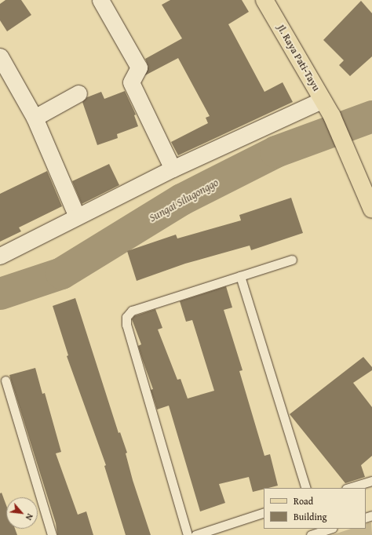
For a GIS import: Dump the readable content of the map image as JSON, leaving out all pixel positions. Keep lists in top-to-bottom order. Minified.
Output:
{"streets":{"main road":["Jl. Raya Pati-Tayu"]},"water":["Sungai Silugonggo"],"legend":["Road","Building"],"north":"bottom right"}
